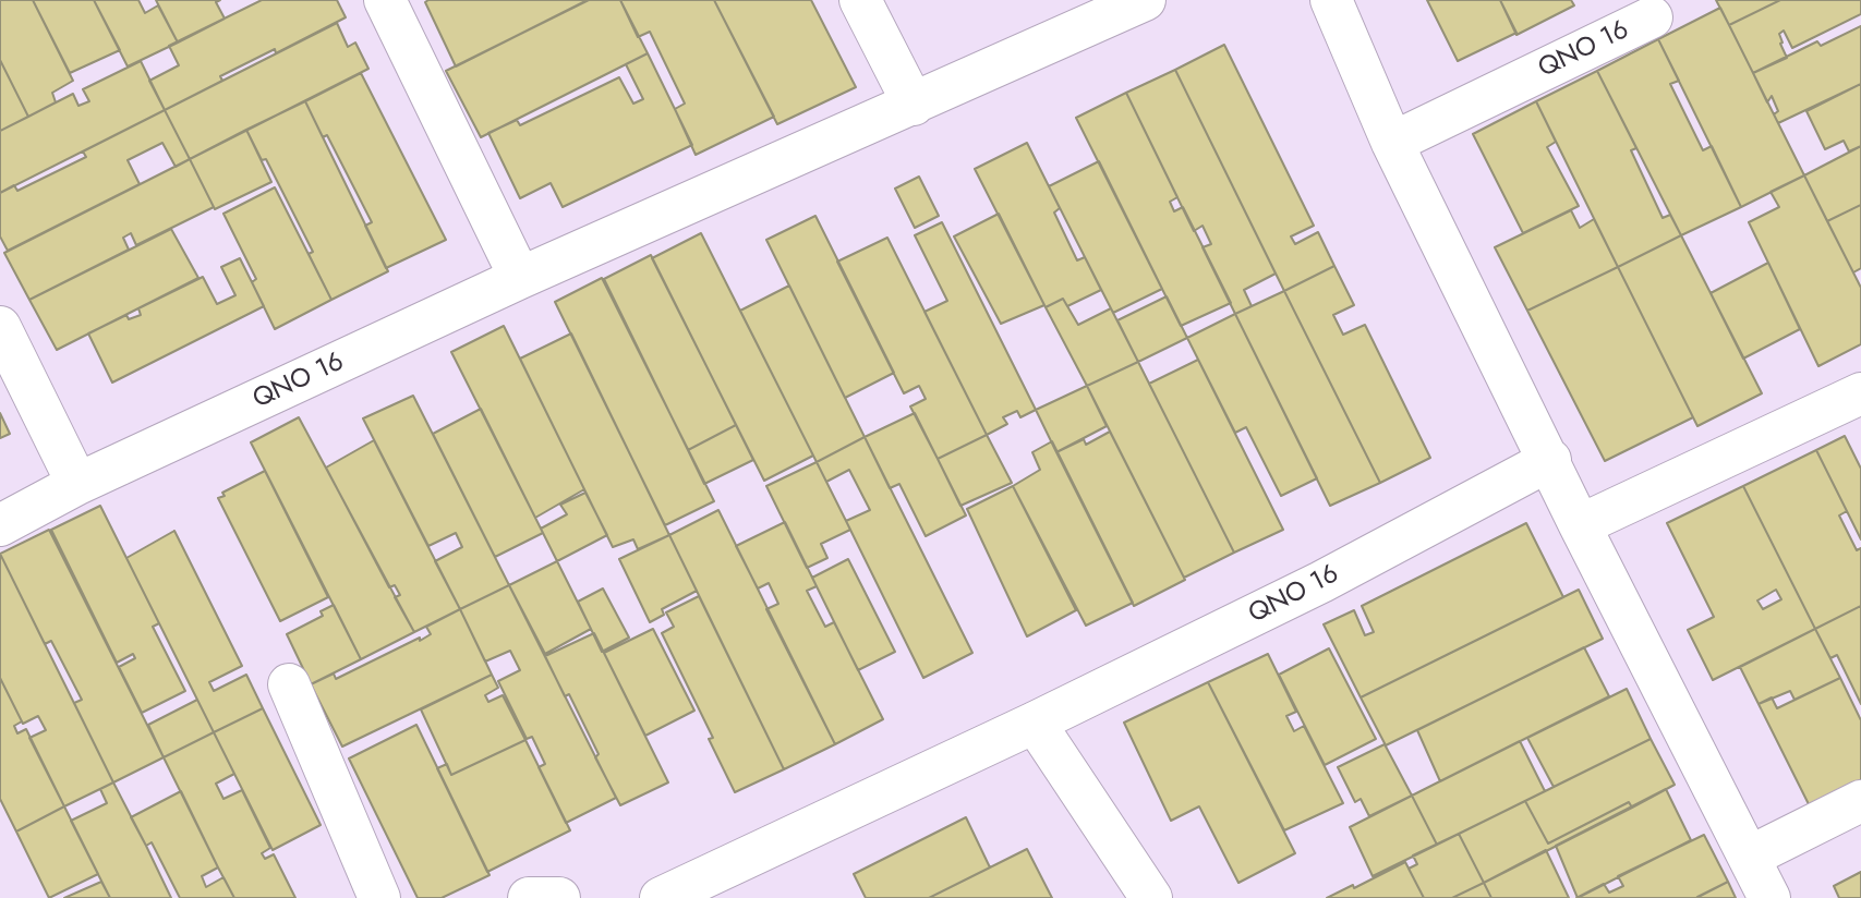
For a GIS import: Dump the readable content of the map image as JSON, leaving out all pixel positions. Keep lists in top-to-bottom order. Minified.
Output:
{"streets":{"street":["QNO 16"]}}
